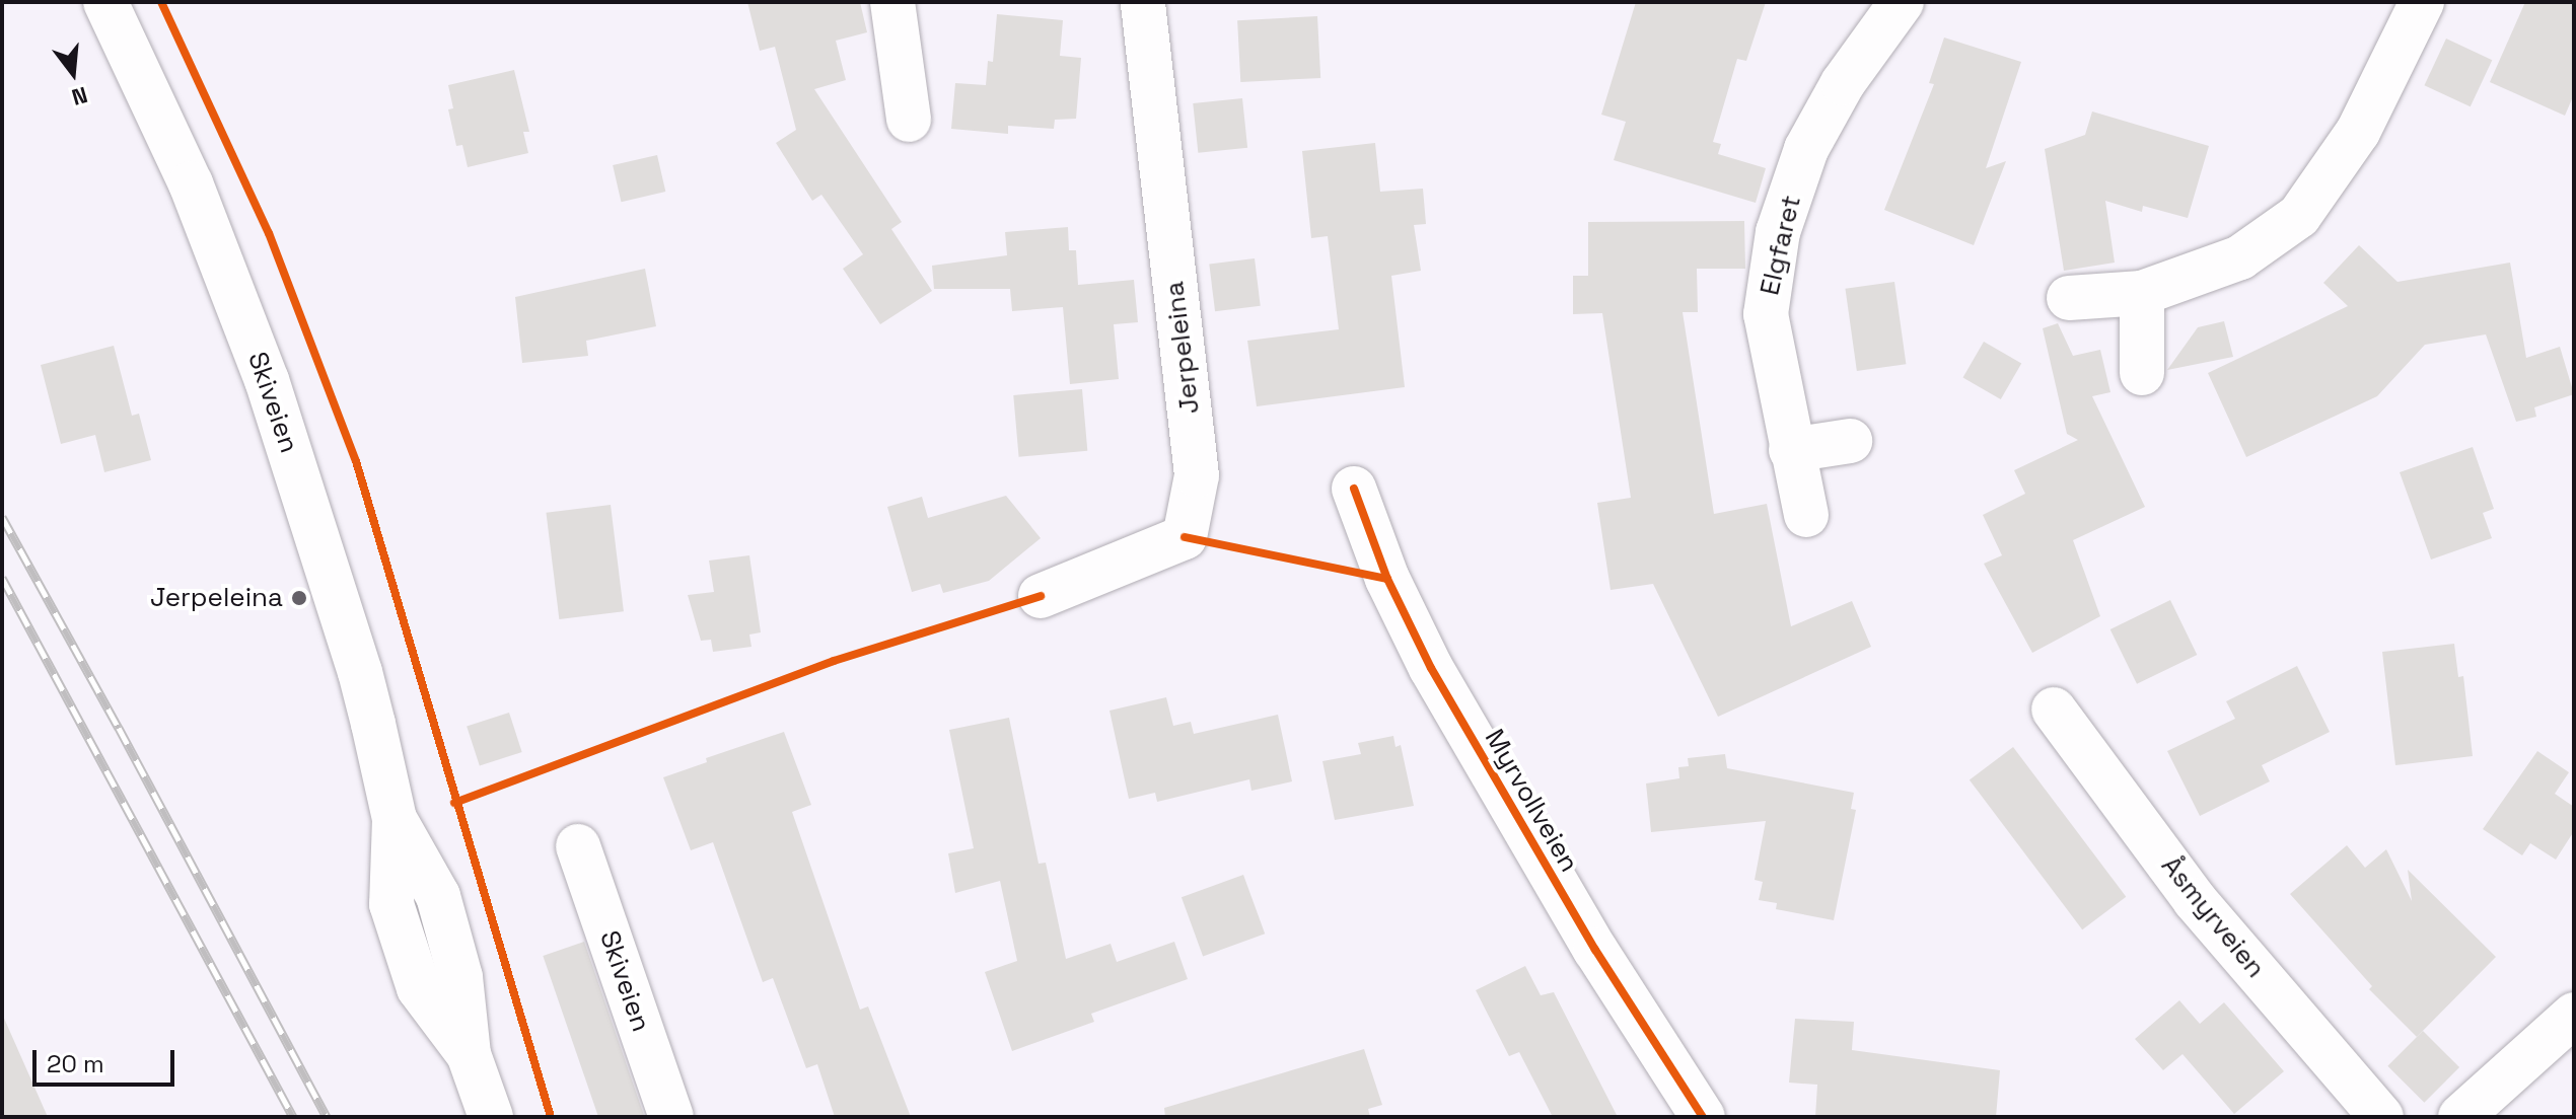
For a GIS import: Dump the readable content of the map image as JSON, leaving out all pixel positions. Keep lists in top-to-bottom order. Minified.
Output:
{"streets":{"street":["Elgfaret","Jerpeleina","Skiveien","Myrvollveien","Åsmyrveien"]},"places":["Jerpeleina"],"scale_bar":"20 m","north":"bottom"}
